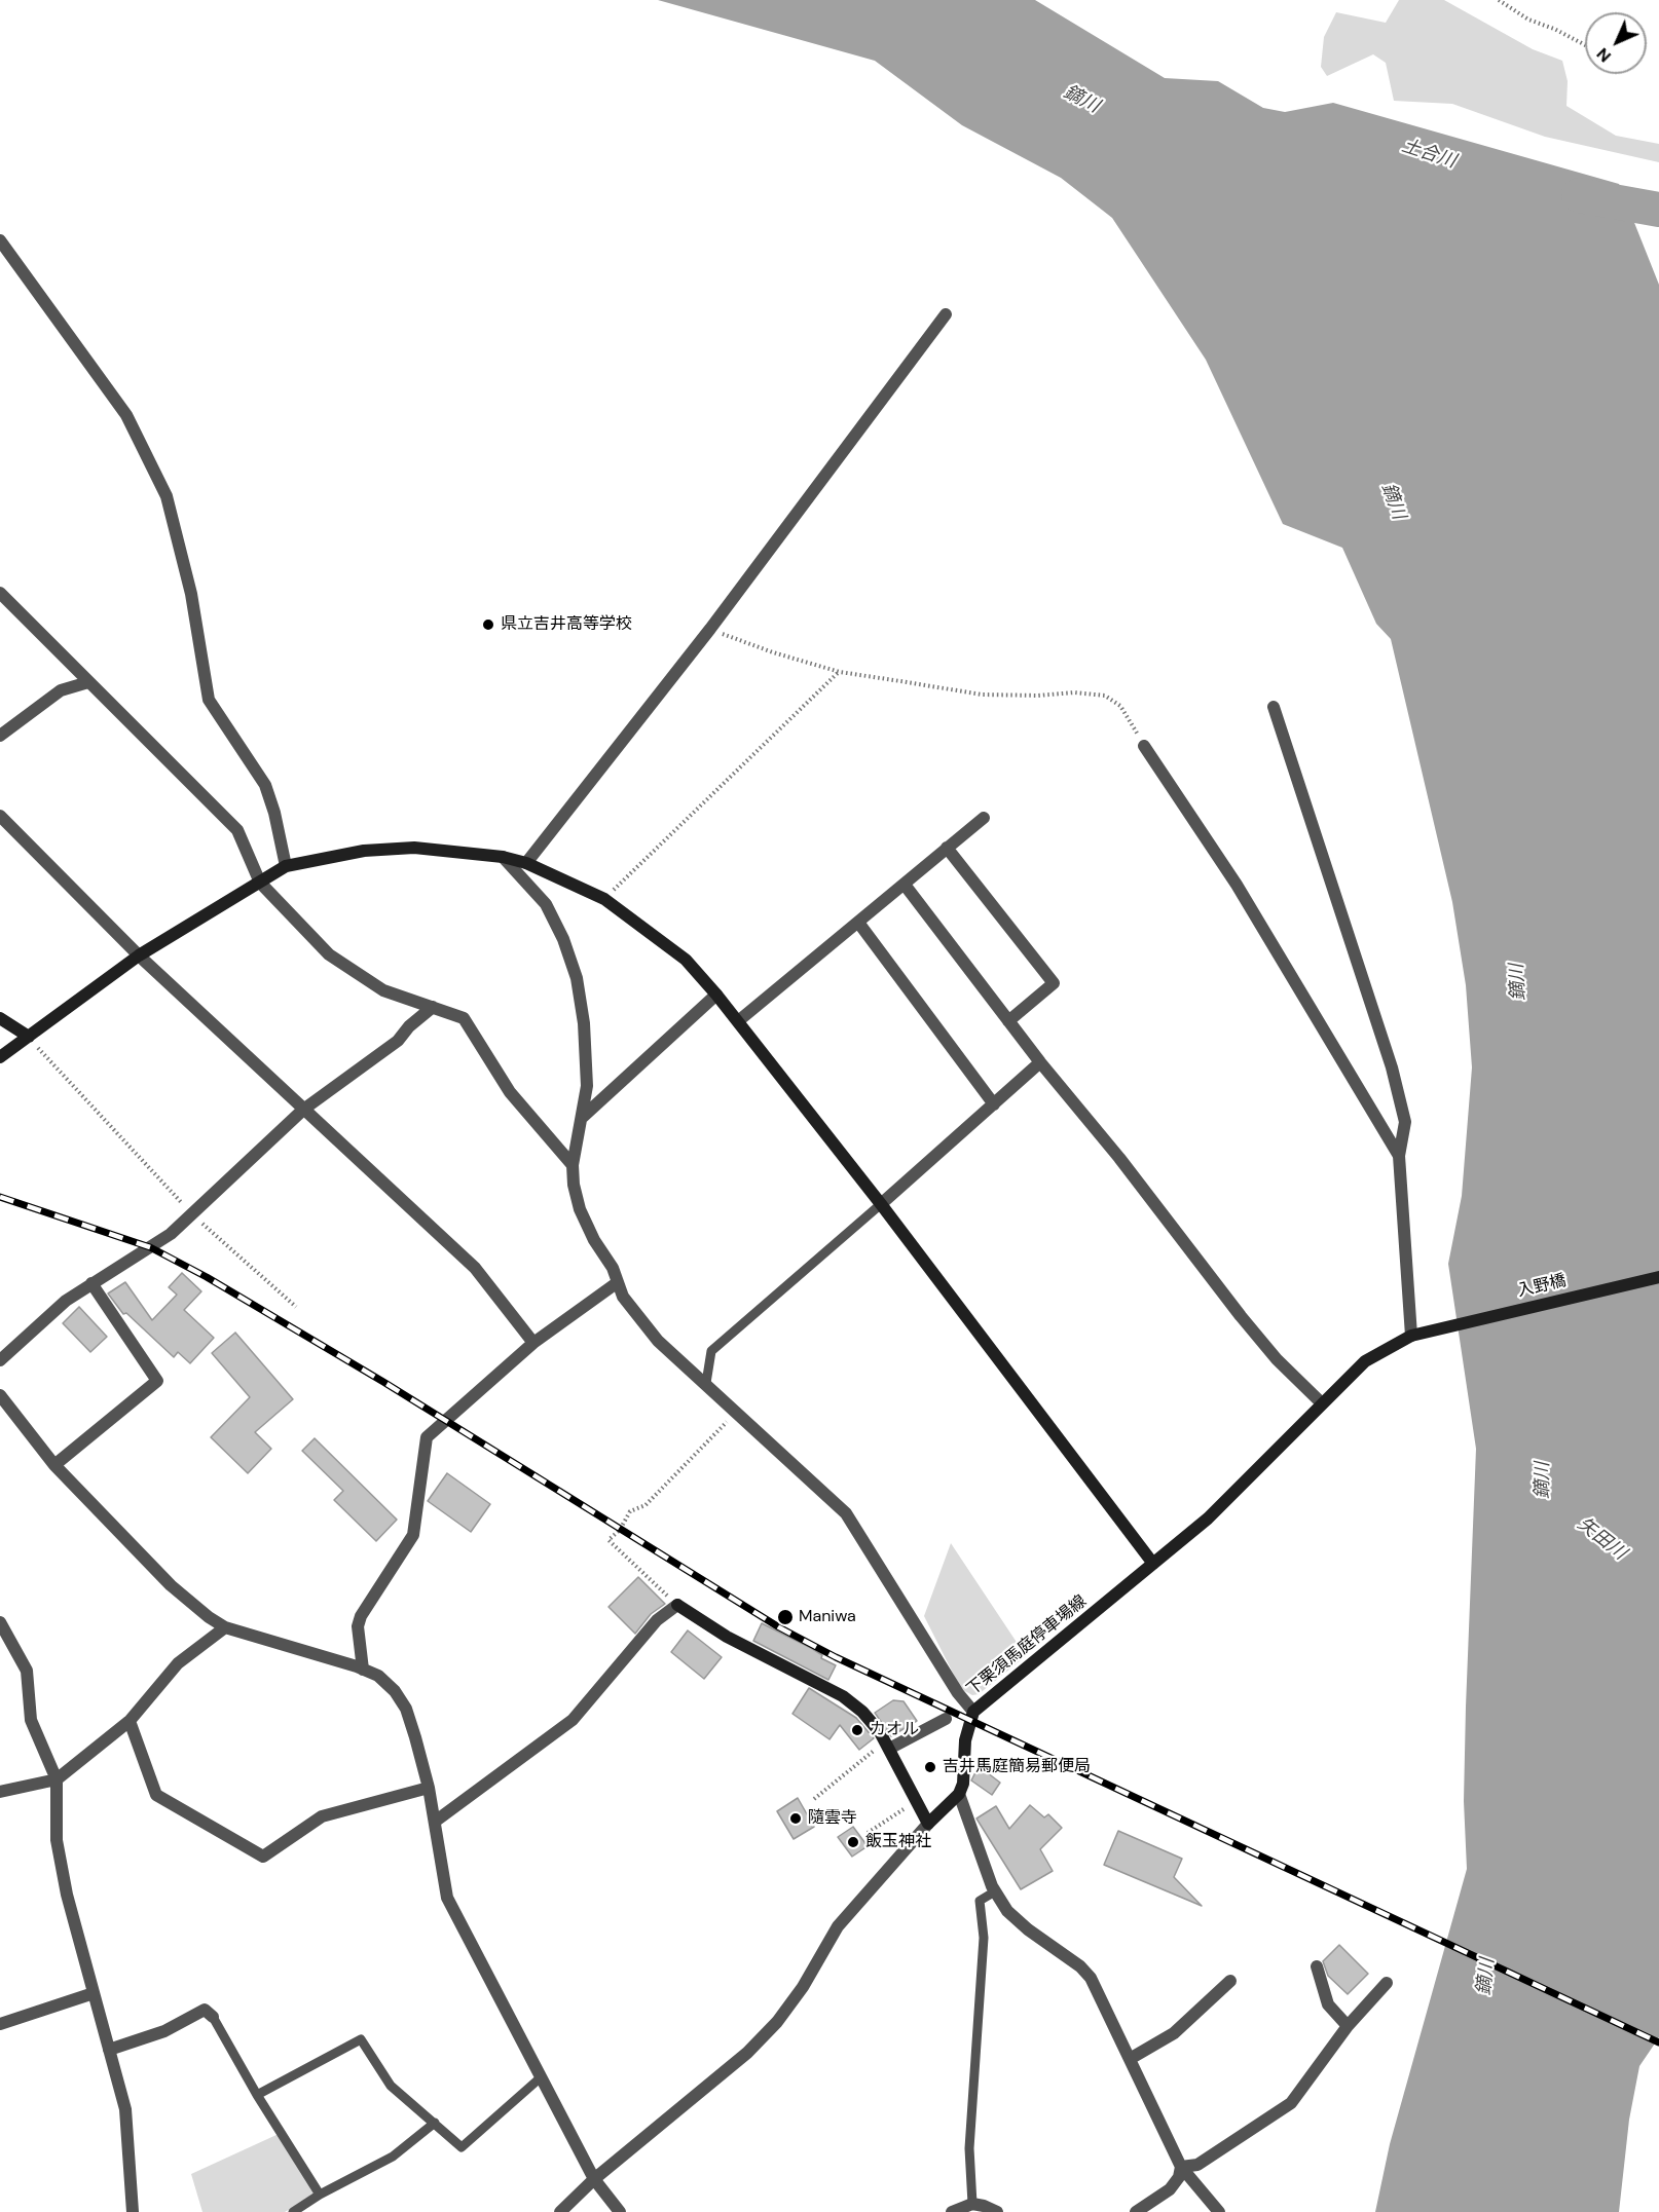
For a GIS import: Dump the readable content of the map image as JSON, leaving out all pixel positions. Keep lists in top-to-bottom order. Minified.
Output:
{"streets":{"street":["入野橋","下栗須馬庭停車場線"]},"crossings":[["入野橋","下栗須馬庭停車場線"]],"water":["鏑川","土合川","矢田川"],"places":["県立吉井高等学校","Maniwa","カオル","吉井馬庭簡易郵便局","隨雲寺","飯玉神社"],"north":"bottom left"}
